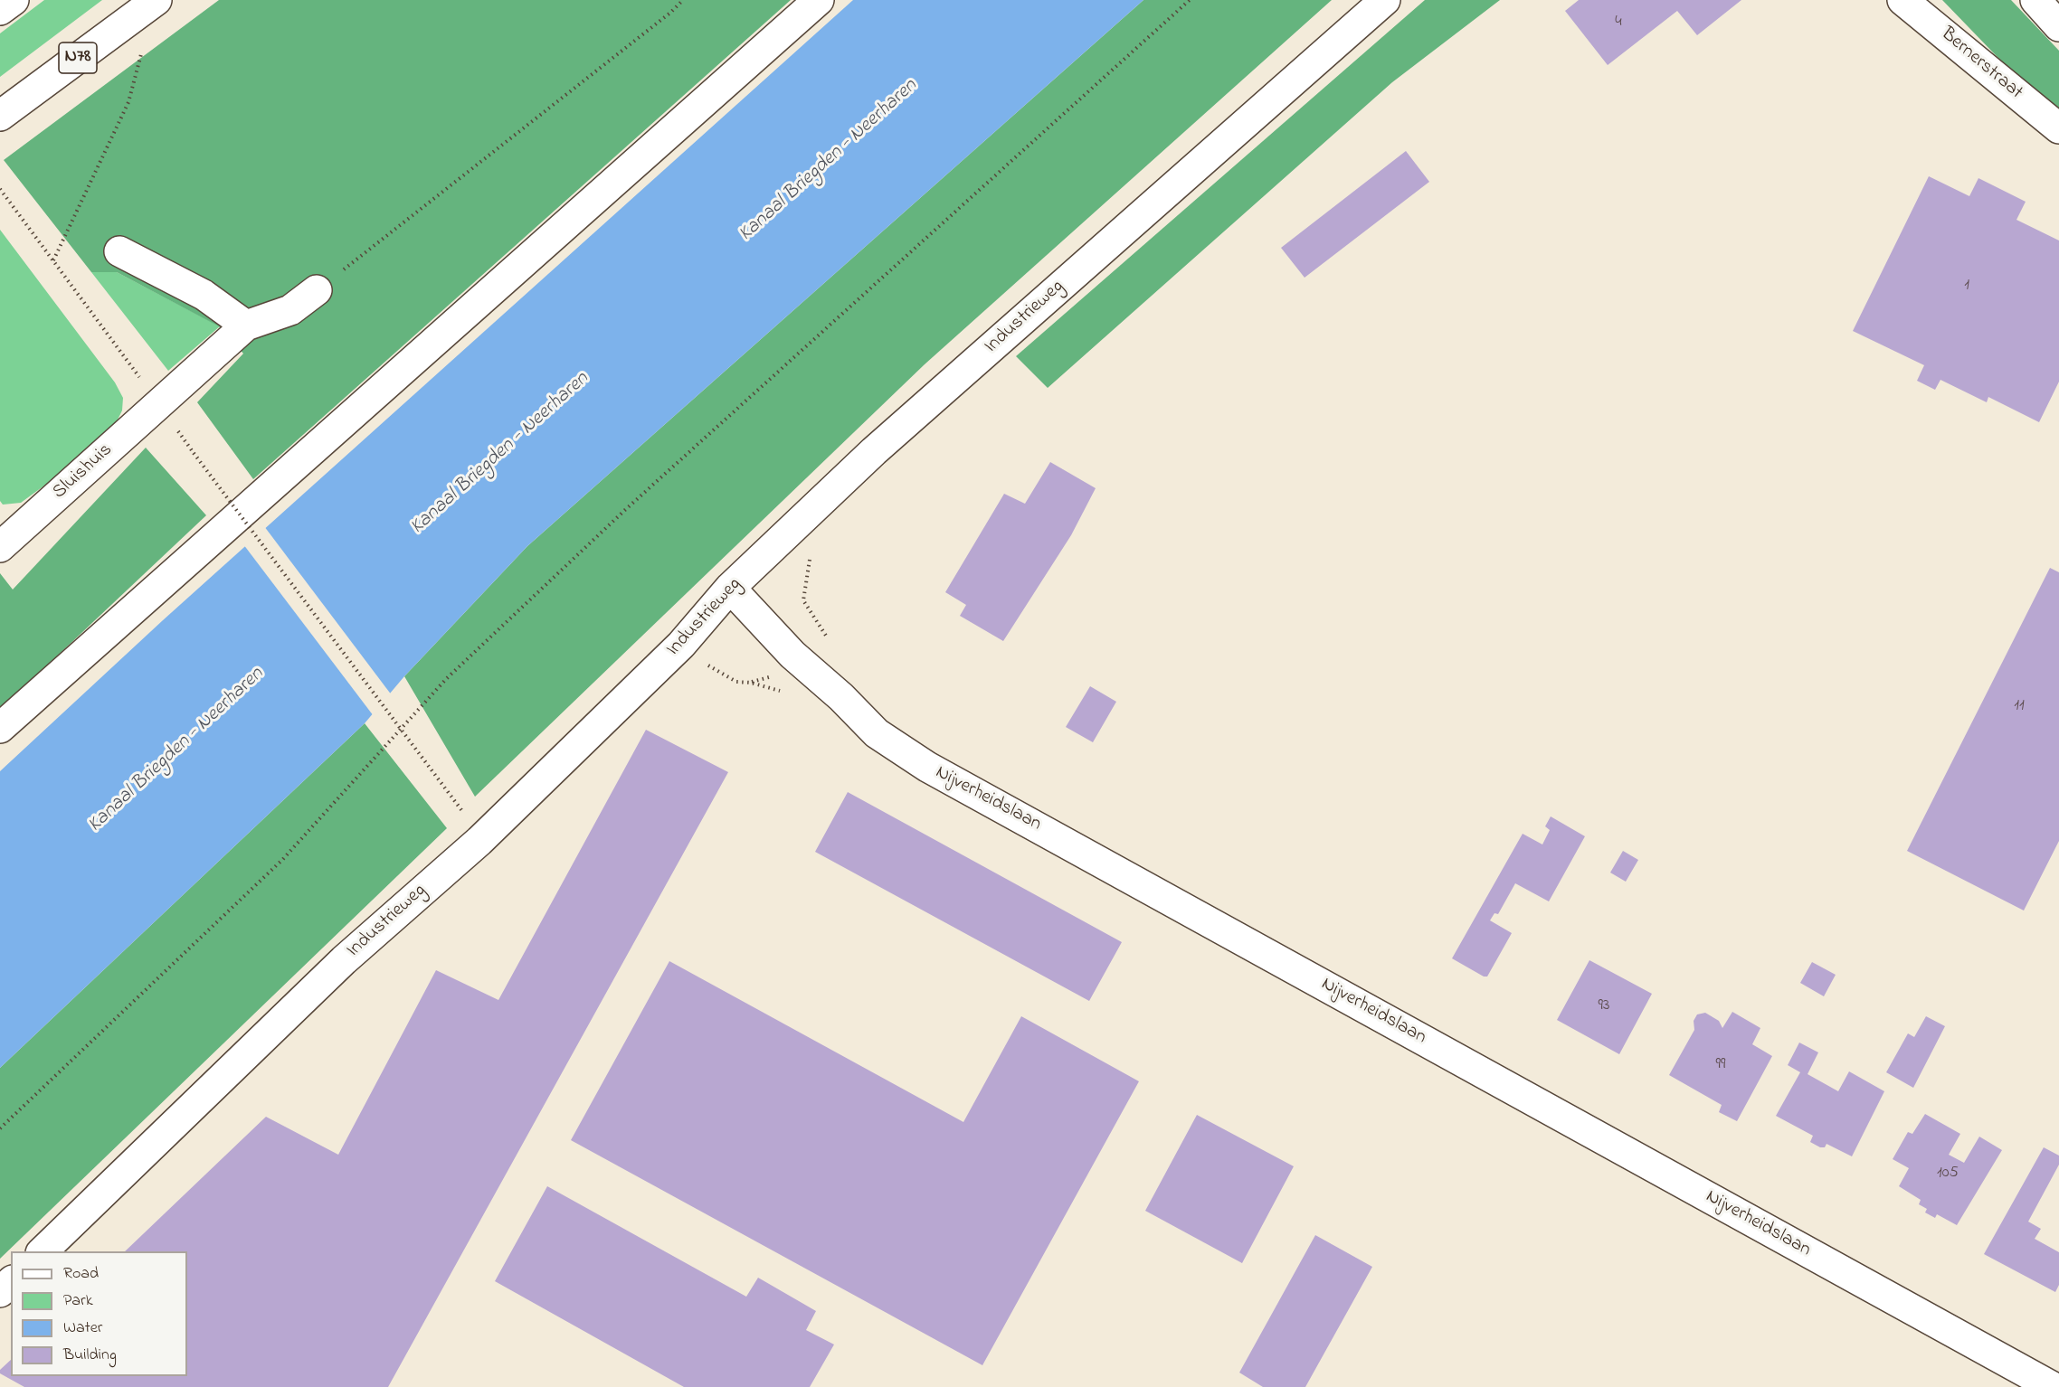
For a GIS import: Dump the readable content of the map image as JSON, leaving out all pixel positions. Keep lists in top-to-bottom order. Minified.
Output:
{"streets":{"street":["N78","Bernerstraat","Industrieweg","Sluishuis","Nijverheidslaan"]},"crossings":[["Industrieweg","Nijverheidslaan"]],"water":["Kanaal Briegden - Neerharen"],"house_numbers":["4","1","11","93","99","105"],"legend":["Road","Park","Water","Building"]}
